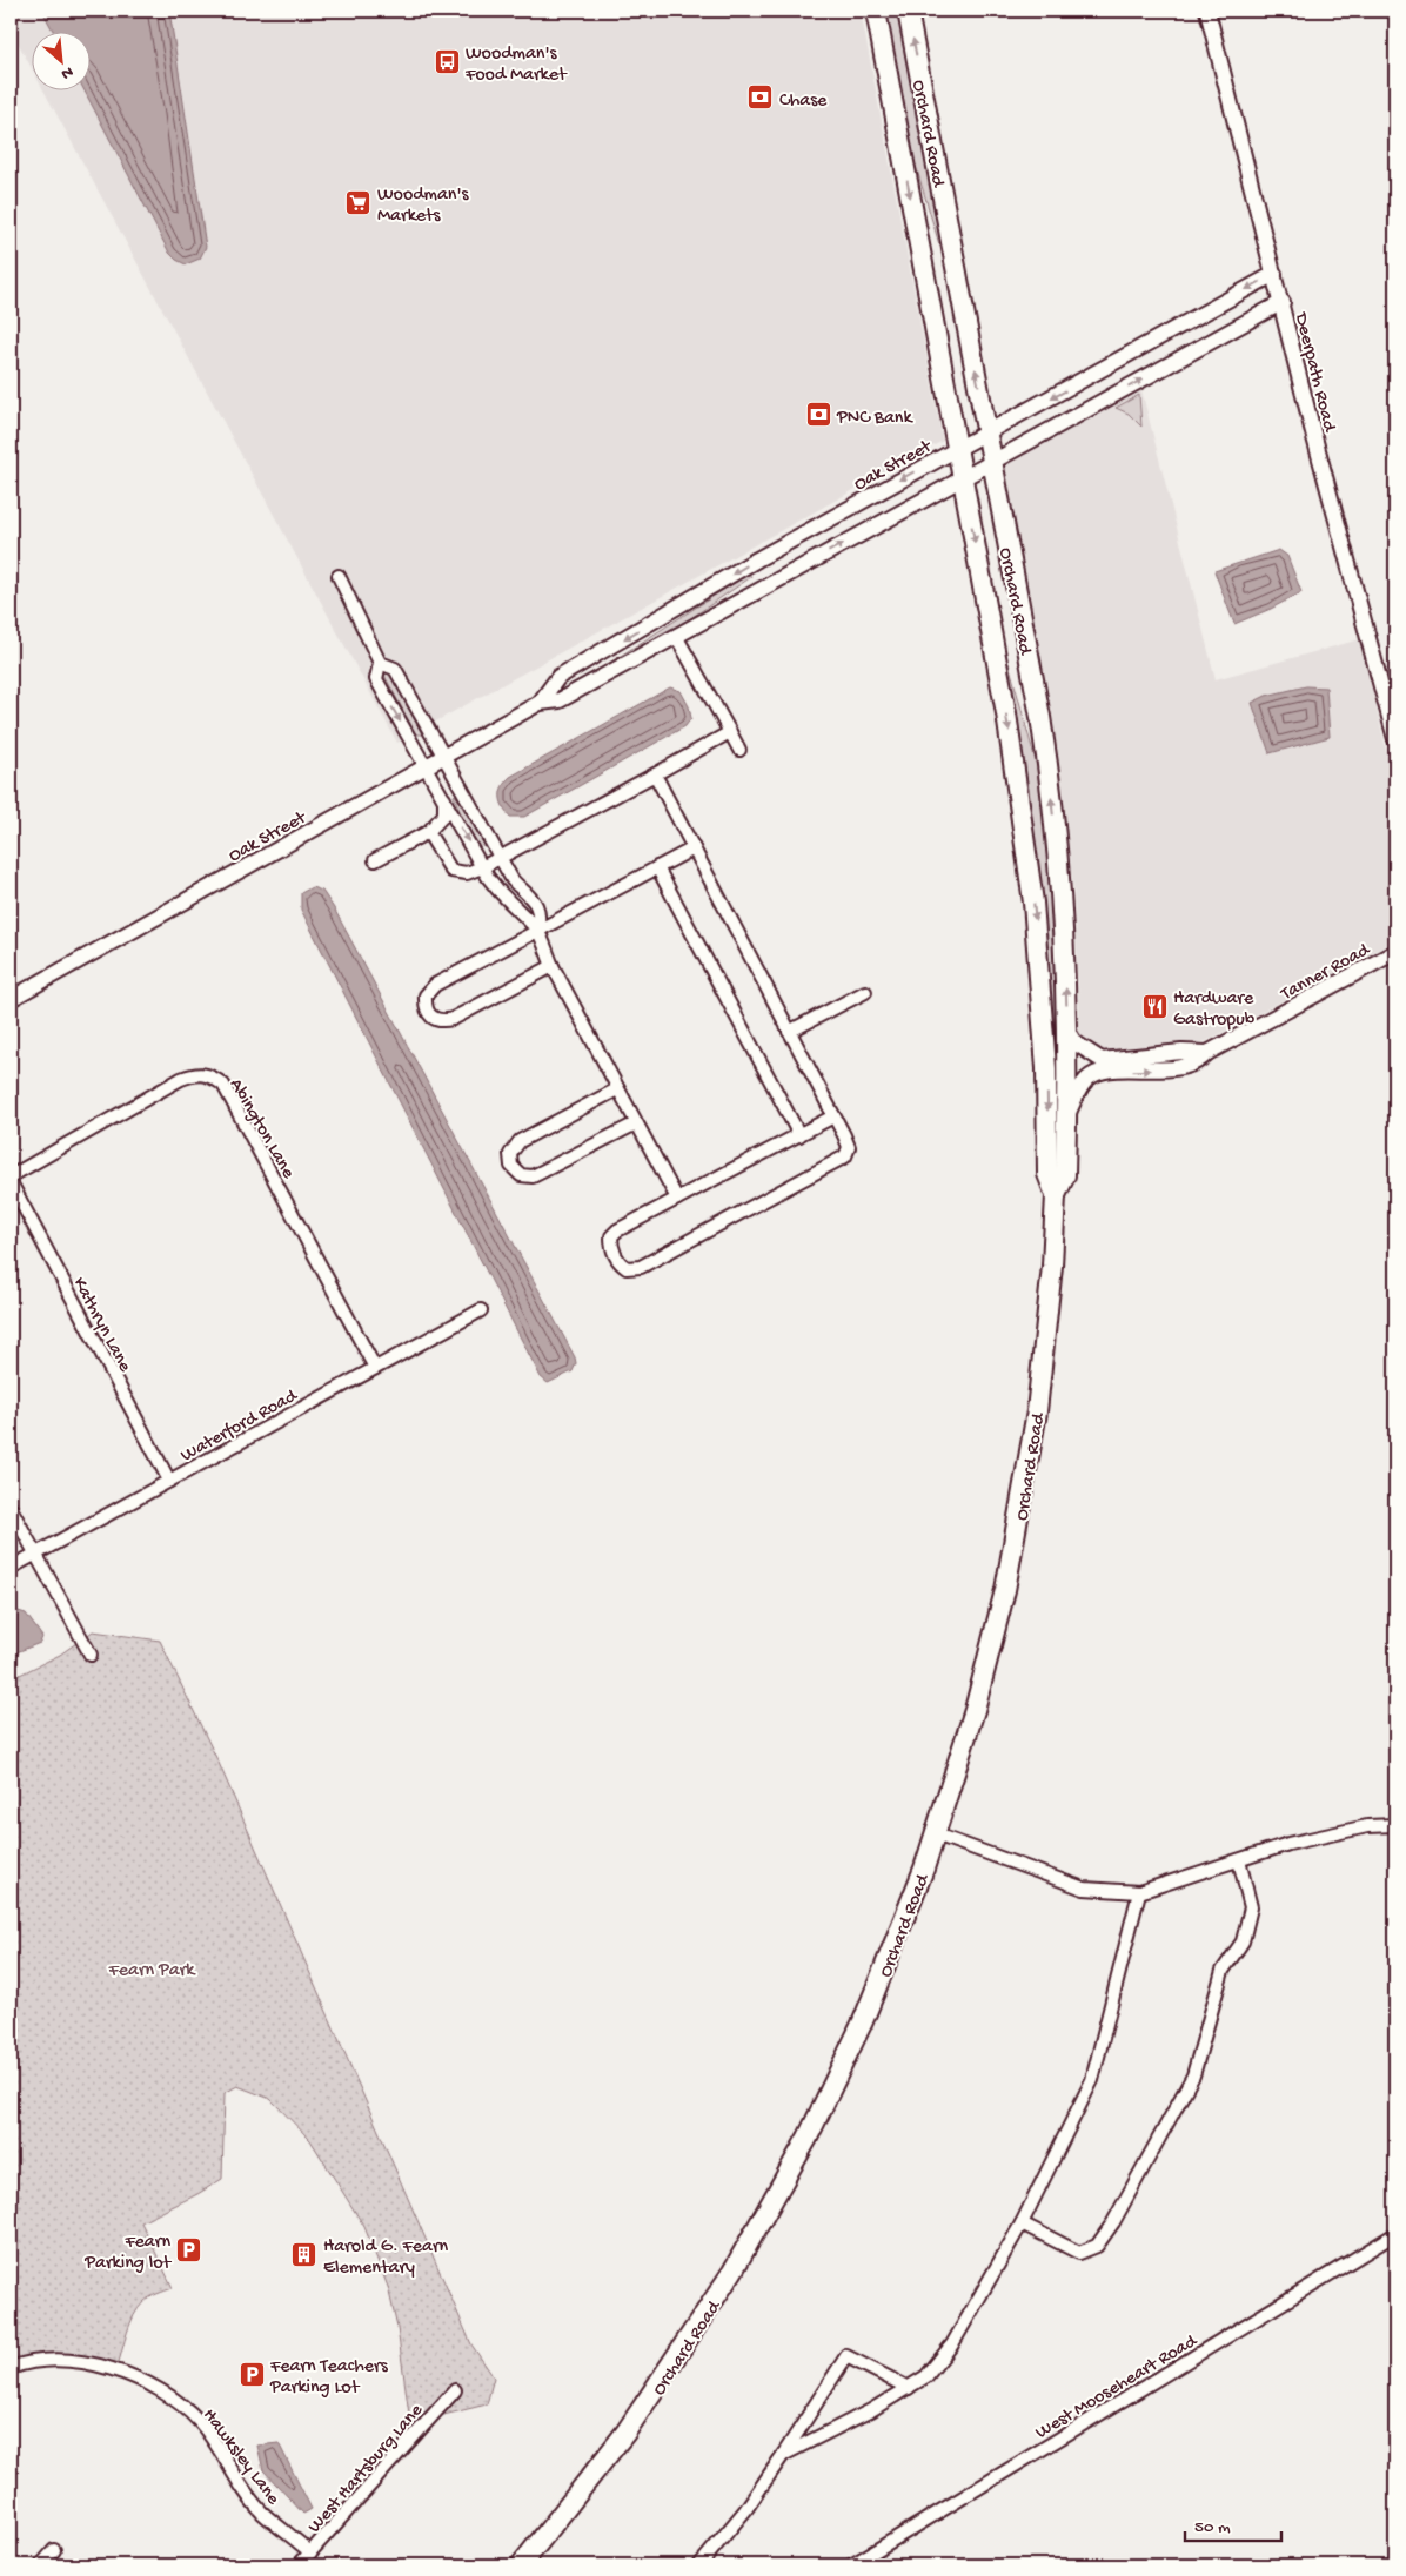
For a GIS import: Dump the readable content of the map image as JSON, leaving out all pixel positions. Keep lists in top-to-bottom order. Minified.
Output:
{"streets":{"main road":["Orchard Road"],"street":["Deerpath Road","Oak Street","Tanner Road","Abington Lane","Kathryn Lane","Waterford Road","West Mooseheart Road","Hawksley Lane","West Hartsburg Lane"]},"crossings":[["Orchard Road","Oak Street"],["Orchard Road","Tanner Road"],["Deerpath Road","Oak Street"],["Abington Lane","Waterford Road"],["Kathryn Lane","Waterford Road"],["Hawksley Lane","West Hartsburg Lane"]],"parks":["Fearn Park"],"places":{"bus stop":["Woodman's Food Market"],"bank":["Chase","PNC Bank"],"supermarket":["Woodman's Markets"],"restaurant":["Hardware Gastropub"],"parking":["Fearn Parking lot","Fearn Teachers Parking Lot"],"building":["Harold G. Fearn Elementary"]},"scale_bar":"50 m","north":"bottom right"}
